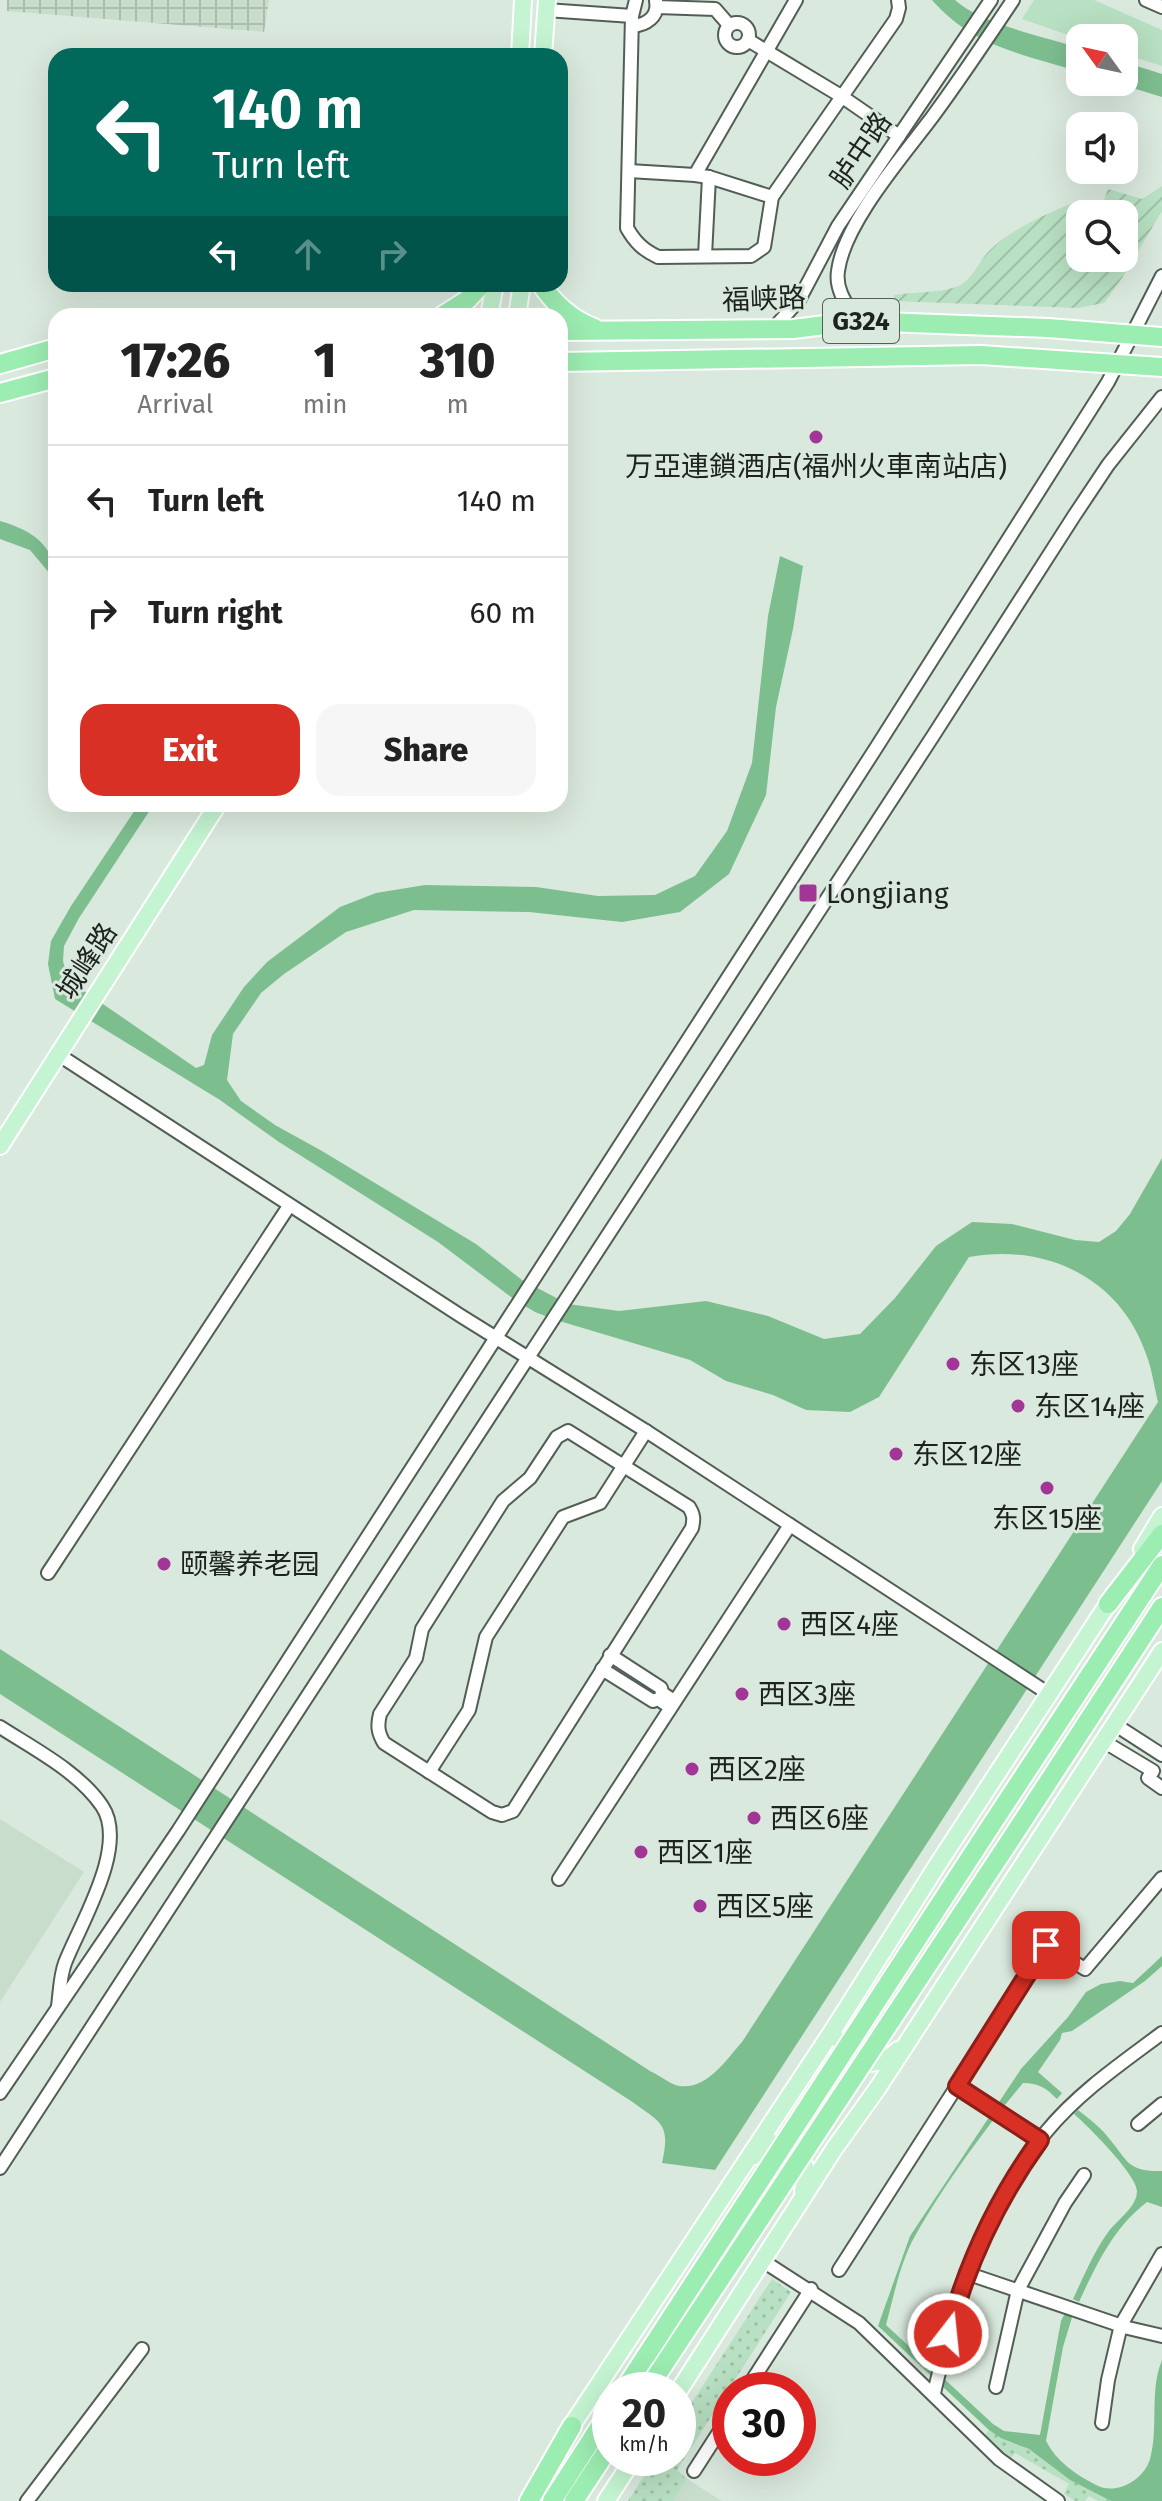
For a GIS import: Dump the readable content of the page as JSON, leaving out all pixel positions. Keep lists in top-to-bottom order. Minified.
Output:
{"streets":{"highway":["福峡路","G324"],"main road":["城峰路"],"street":["胪中路"]},"crossings":[["胪中路","福峡路"]],"places":{"other":["万亞連鎖酒店(福州火車南站店)","东区13座","东区14座","东区12座","东区15座","颐馨养老园","西区4座","西区3座","西区2座","西区6座","西区1座","西区5座"],"transit":["Longjiang"]},"north":"top left","page":{"turn":["140 m","Turn left"],"eta":["17:26","Arrival","1","min","310","m"],"list":[{"name":"Turn left","value":"140 m"},{"name":"Turn right","value":"60 m"}],"buttons":["Exit","Share"],"speed":"20 km/h","limit":"30"}}
